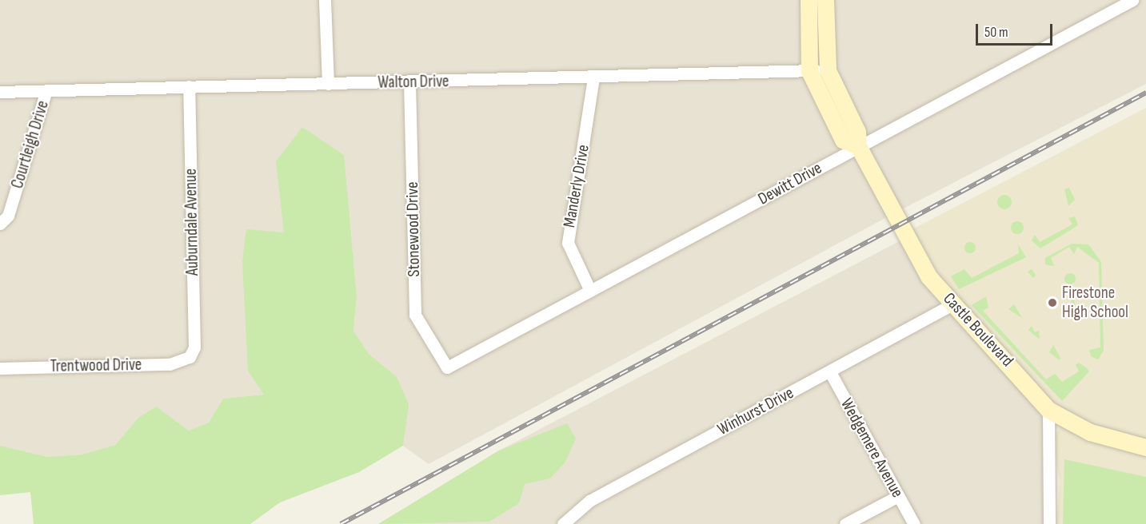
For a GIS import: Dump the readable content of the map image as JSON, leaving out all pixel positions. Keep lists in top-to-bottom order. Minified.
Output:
{"streets":{"street":["Walton Drive","Courtleigh Drive","Dewitt Drive","Manderly Drive","Auburndale Avenue","Stonewood Drive","Castle Boulevard","Trentwood Drive","Winhurst Drive","Wedgemere Avenue"]},"crossings":[["Walton Drive","Courtleigh Drive"],["Walton Drive","Manderly Drive"],["Walton Drive","Auburndale Avenue"],["Walton Drive","Stonewood Drive"],["Walton Drive","Castle Boulevard"],["Dewitt Drive","Manderly Drive"],["Dewitt Drive","Stonewood Drive"],["Dewitt Drive","Castle Boulevard"],["Auburndale Avenue","Trentwood Drive"],["Castle Boulevard","Winhurst Drive"],["Winhurst Drive","Wedgemere Avenue"]],"places":["Firestone High School"],"scale_bar":"50 m"}
